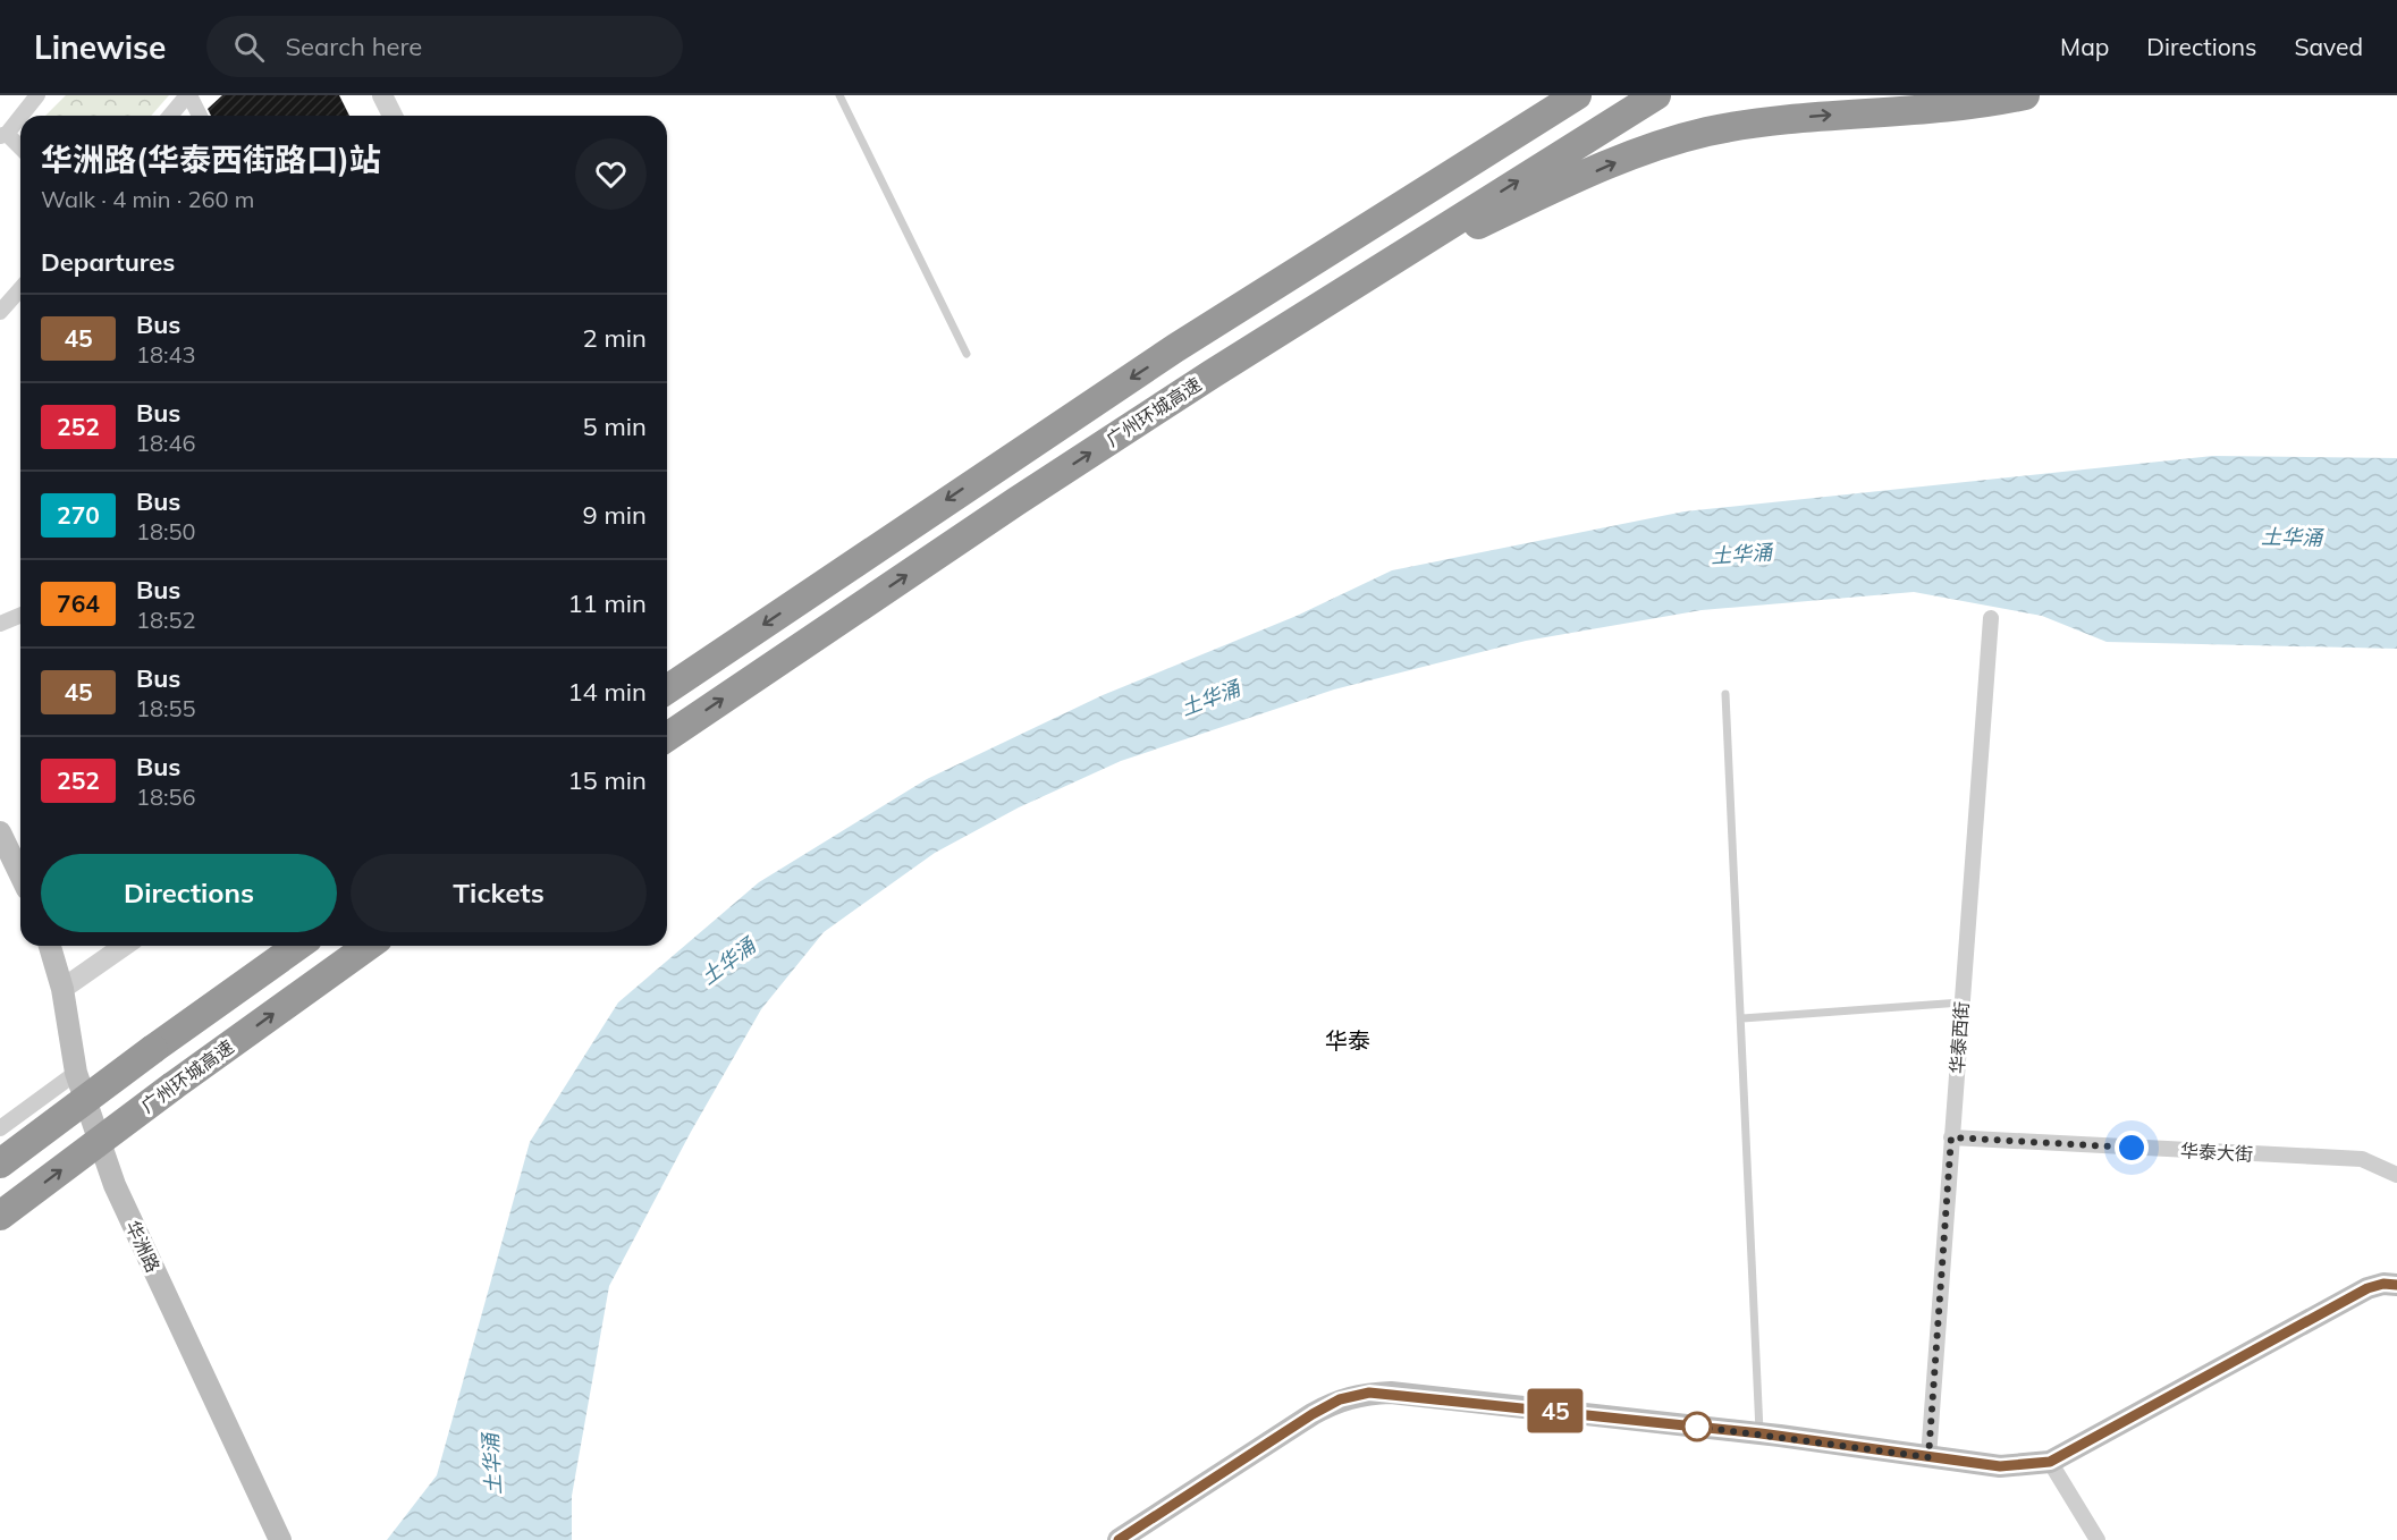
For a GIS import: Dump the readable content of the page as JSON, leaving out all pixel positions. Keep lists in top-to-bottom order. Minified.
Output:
{"streets":{"highway":["广州环城高速"],"main road":["华洲路"],"street":["华泰西街","华泰大街"]},"crossings":[["华泰西街","华泰大街"]],"districts":["华泰"],"water":["土华涌"],"lines":["bus line 45"],"page":{"header":"Linewise","search":"Search here","nav":["Map","Directions","Saved"],"on_map":"45","heading":[["华洲路(华泰西街路口)站","Walk · 4 min · 260 m"],"Departures"],"list":[{"mark":"45","name":"Bus","note":"18:43","value":"2 min"},{"mark":"252","name":"Bus","note":"18:46","value":"5 min"},{"mark":"270","name":"Bus","note":"18:50","value":"9 min"},{"mark":"764","name":"Bus","note":"18:52","value":"11 min"},{"mark":"45","name":"Bus","note":"18:55","value":"14 min"},{"mark":"252","name":"Bus","note":"18:56","value":"15 min"}],"buttons":["Directions","Tickets"]}}
